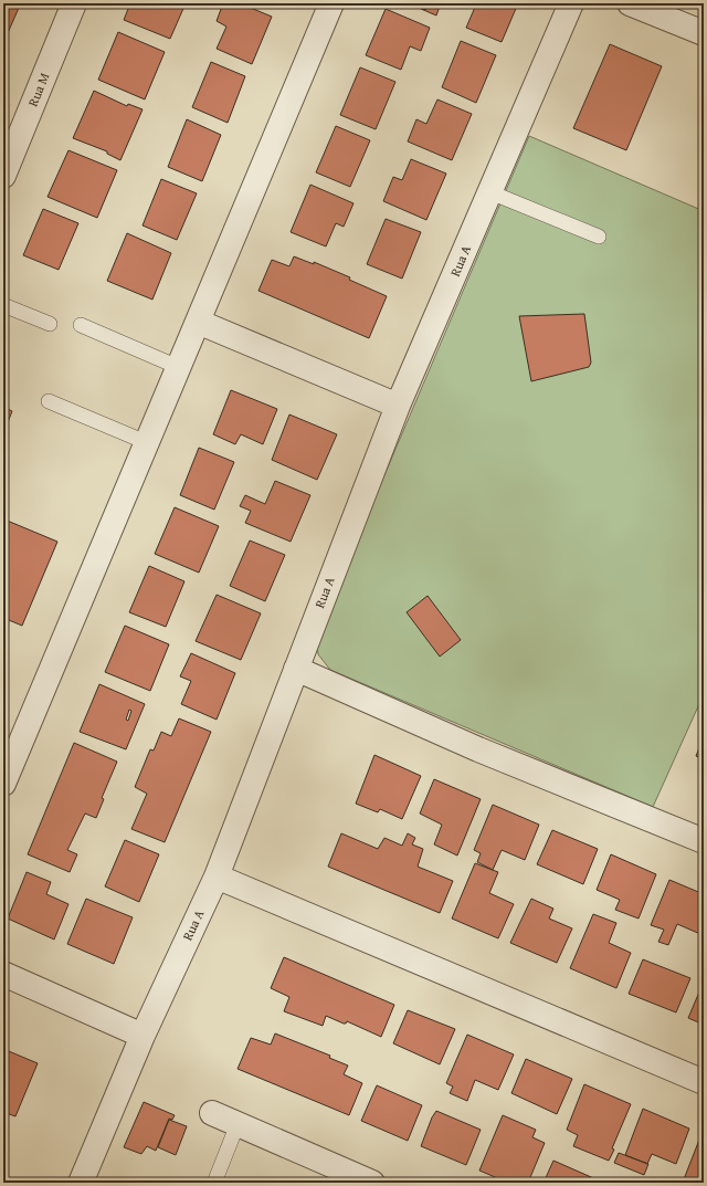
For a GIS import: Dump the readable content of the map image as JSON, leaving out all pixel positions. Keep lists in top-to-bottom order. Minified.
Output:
{"streets":{"street":["Rua M","Rua A"]}}
